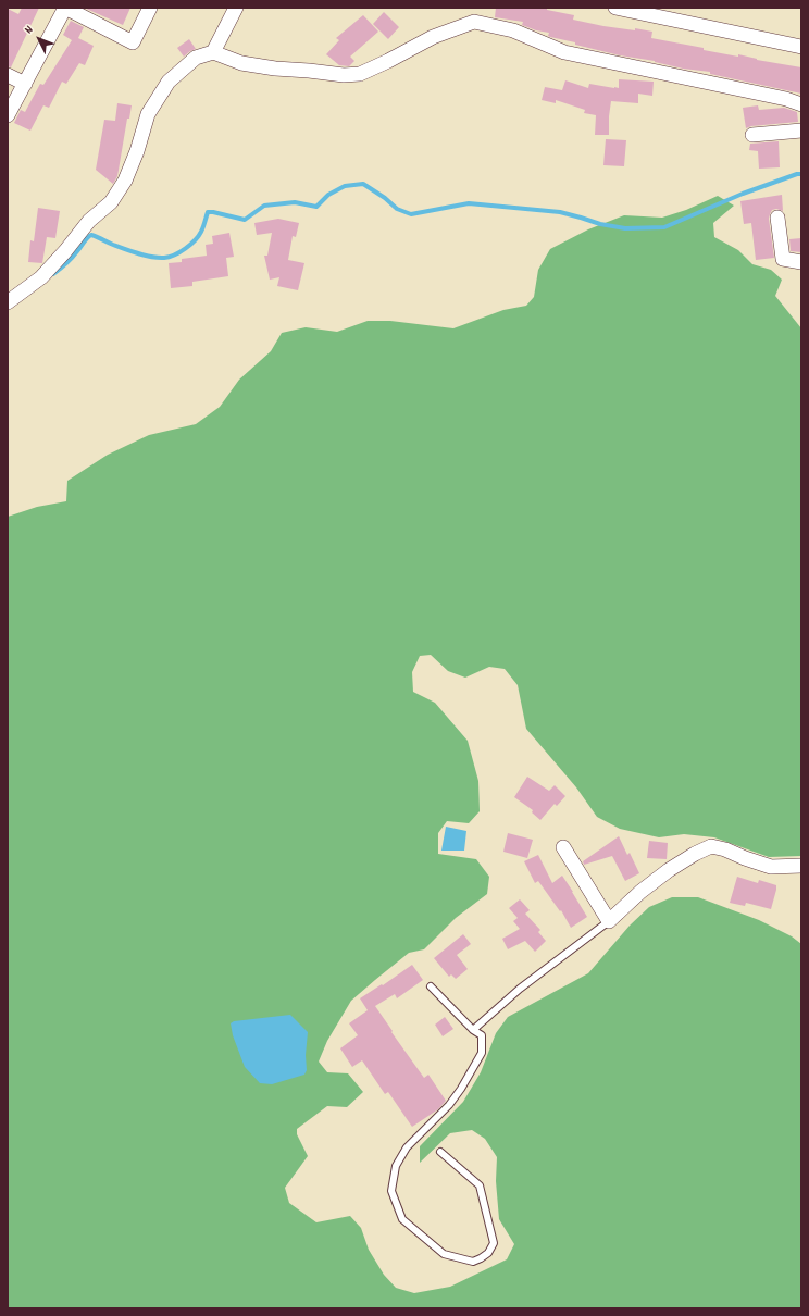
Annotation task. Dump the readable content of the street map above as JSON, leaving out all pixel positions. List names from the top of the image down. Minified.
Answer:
{"north":"top left"}
